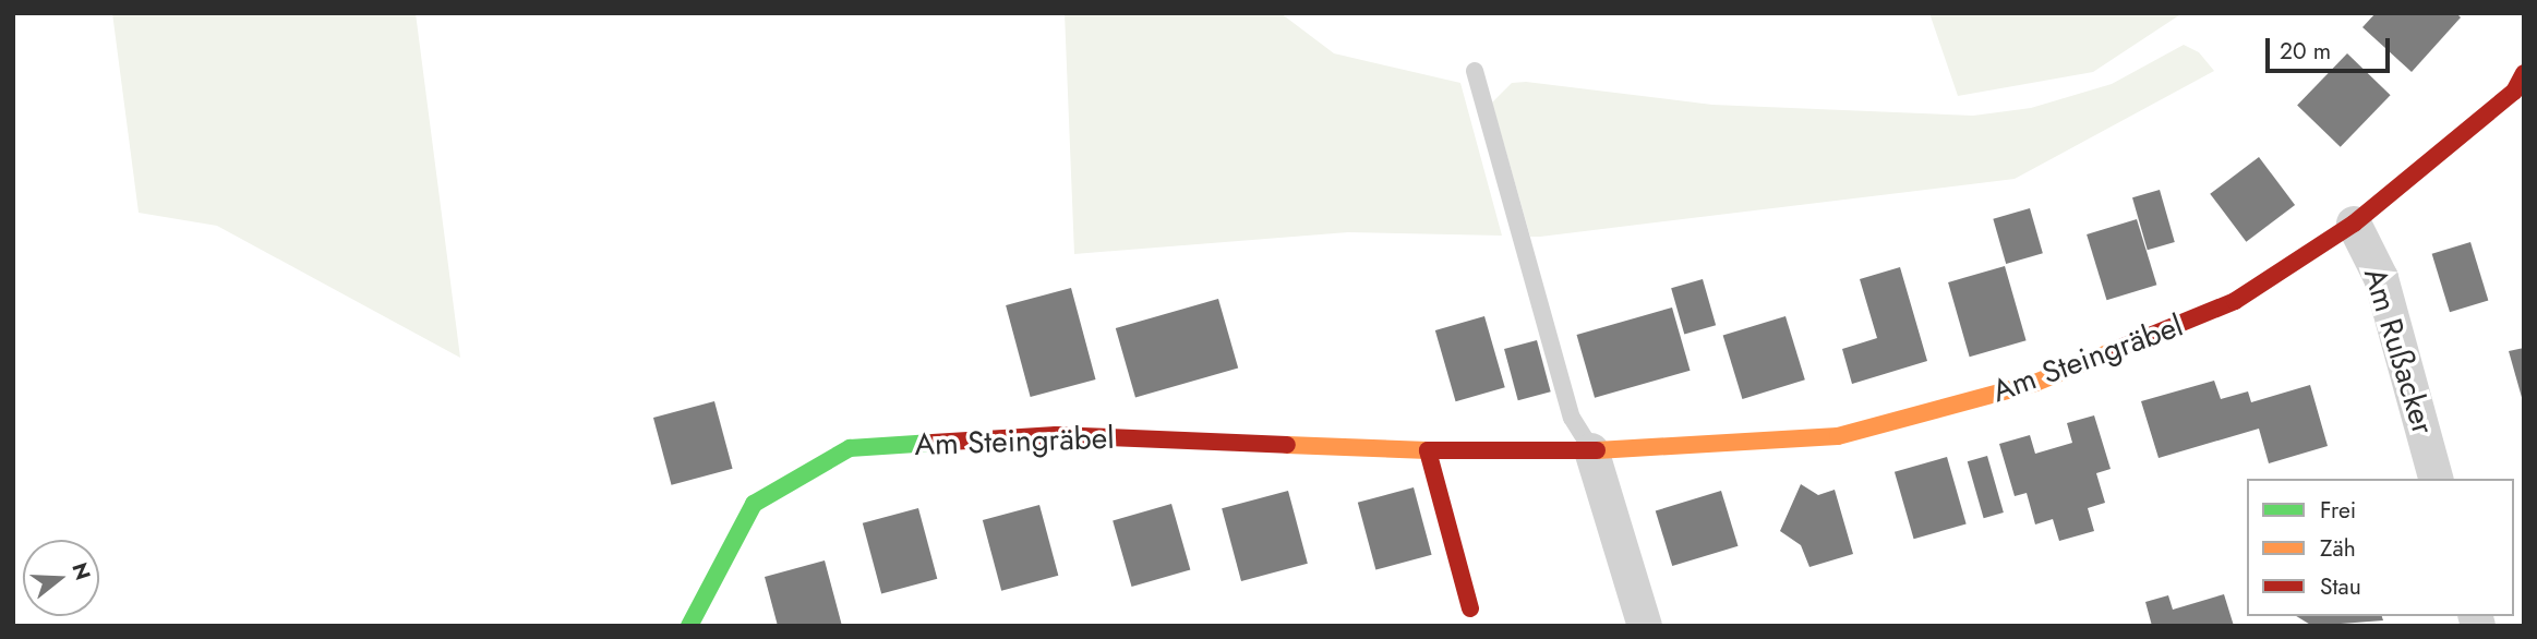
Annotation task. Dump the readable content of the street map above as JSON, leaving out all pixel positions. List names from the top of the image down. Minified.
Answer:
{"streets":{"street":["Am Rußacker","Am Steingräbel"]},"crossings":[["Am Rußacker","Am Steingräbel"]],"legend":["Frei","Zäh","Stau"],"scale_bar":"20 m","north":"right"}
